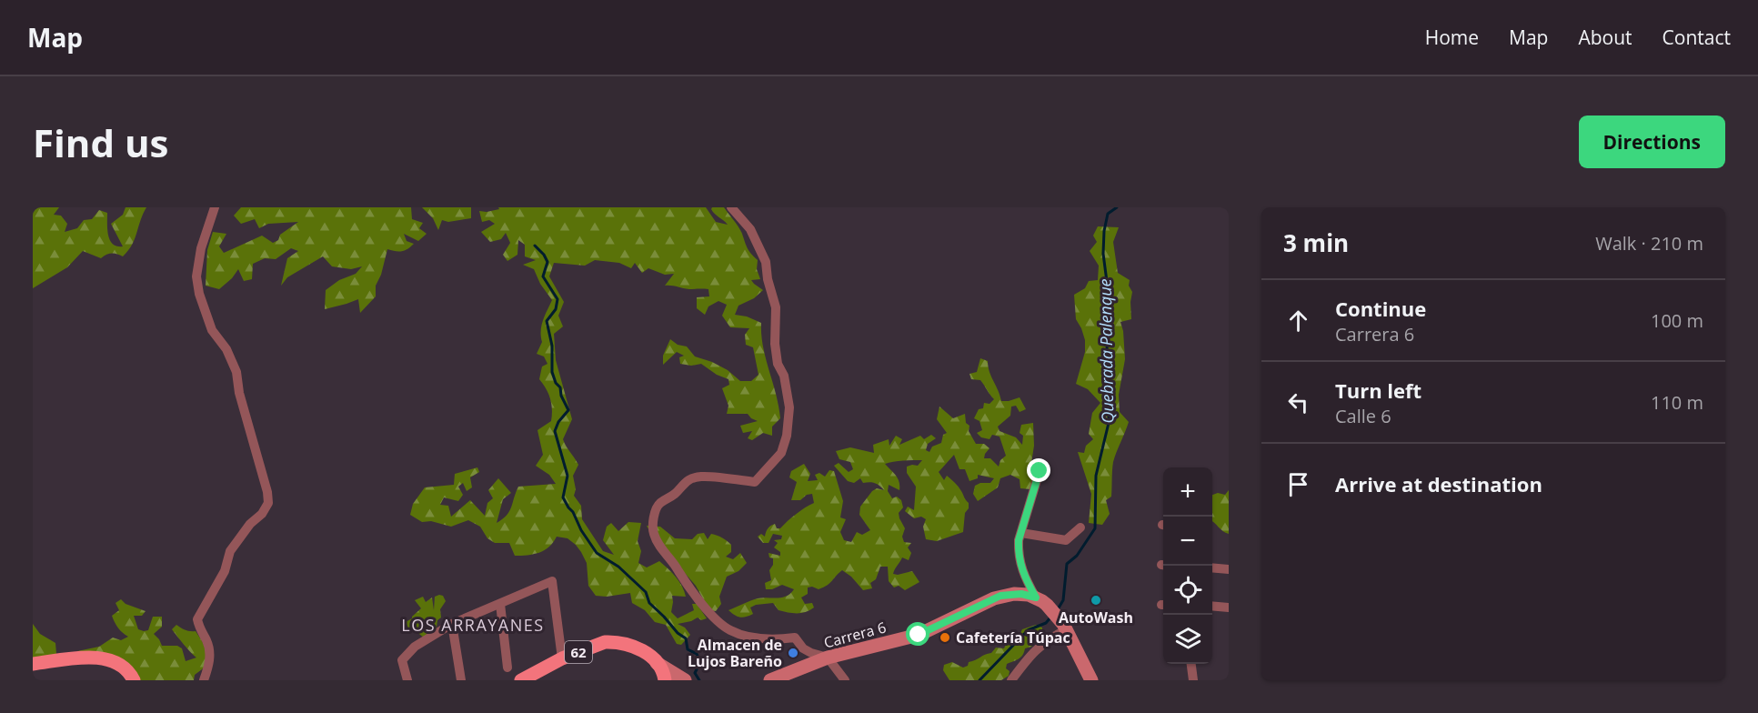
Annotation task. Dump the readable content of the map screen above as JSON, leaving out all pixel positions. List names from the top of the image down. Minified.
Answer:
{"streets":{"main road":["Carrera 6","62"]},"districts":["LOS ARRAYANES"],"water":["Quebrada Palenque"],"places":["AutoWash","Cafetería Túpac","Almacen de Lujos Bareño"],"page":{"header":"Map","nav":["Home","Map","About","Contact"],"buttons":"Directions","title":"Find us","heading":["3 min","Walk · 210 m"],"list":[["Continue","Carrera 6","100 m"],["Turn left","Calle 6","110 m"],"Arrive at destination"],"map_buttons":["+","−"]}}
